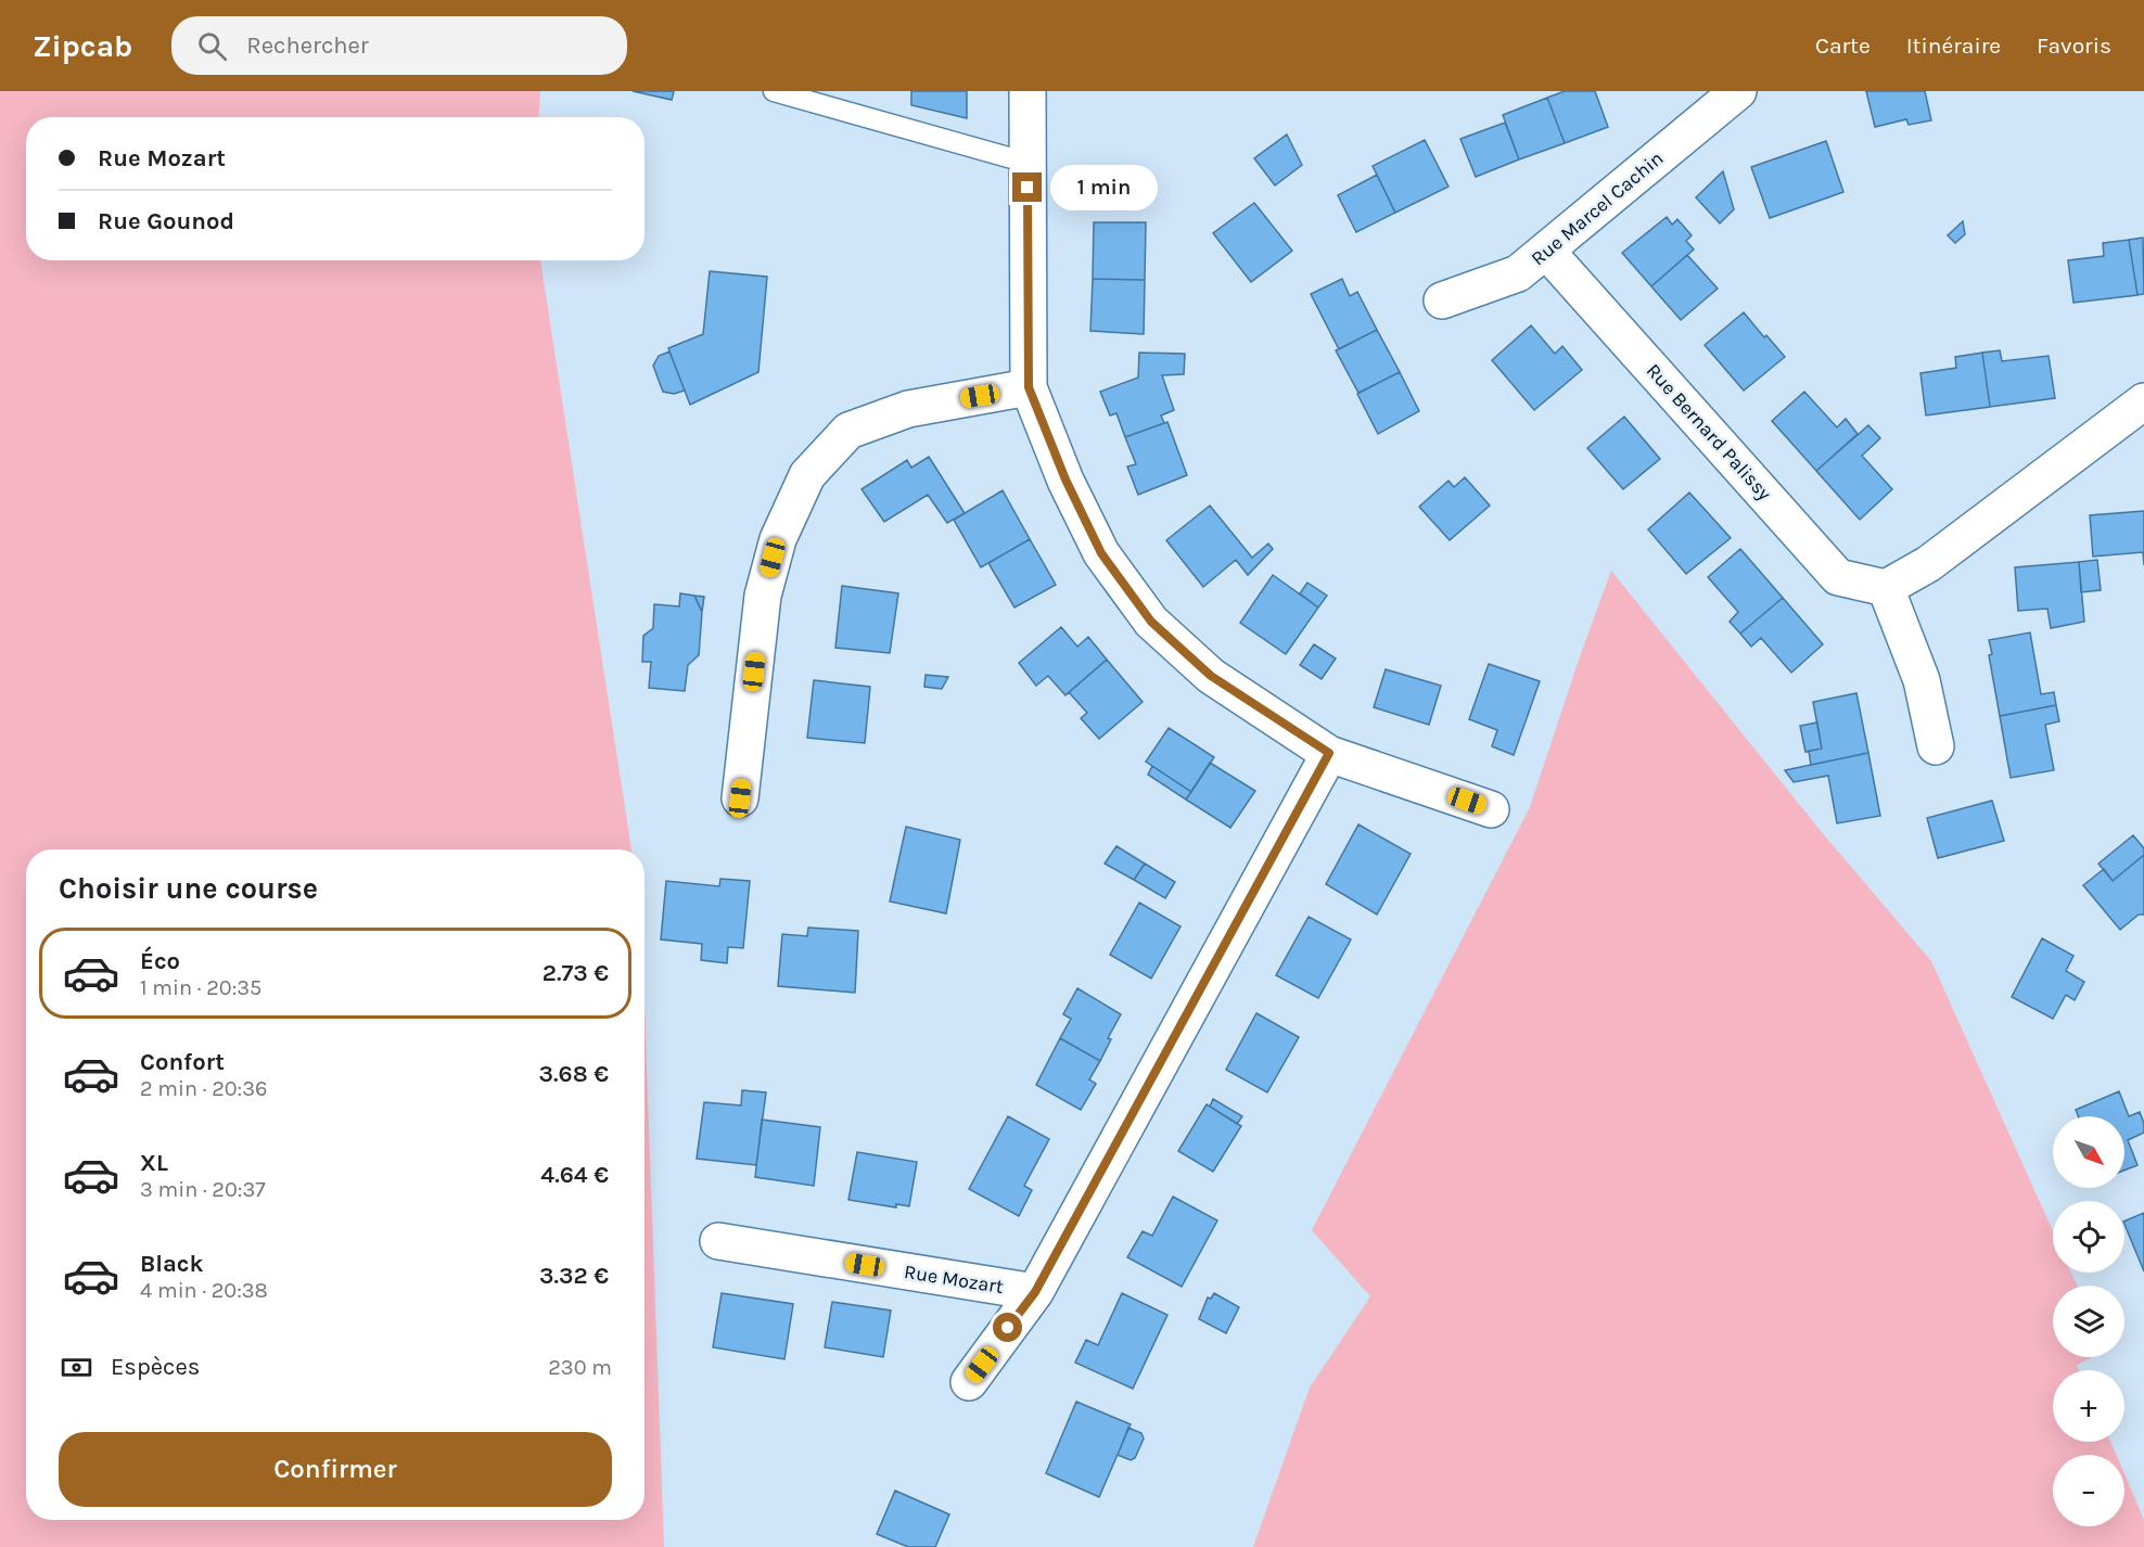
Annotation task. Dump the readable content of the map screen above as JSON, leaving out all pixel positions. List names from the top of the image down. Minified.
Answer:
{"streets":{"street":["Rue Marcel Cachin","Rue Bernard Palissy","Rue Mozart"]},"crossings":[["Rue Marcel Cachin","Rue Bernard Palissy"]],"north":"bottom right","page":{"header":"Zipcab","search":"Rechercher","nav":["Carte","Itinéraire","Favoris"],"banner":["Rue Mozart","Rue Gounod"],"bubble":"1 min","heading":"Choisir une course","list":[{"name":"Éco","note":"1 min · 20:35","value":"2.73 €"},{"name":"Confort","note":"2 min · 20:36","value":"3.68 €"},{"name":"XL","note":"3 min · 20:37","value":"4.64 €"},{"name":"Black","note":"4 min · 20:38","value":"3.32 €"}],"map_buttons":["+","−"],"pay":["Espèces","230 m"],"buttons":"Confirmer"}}
